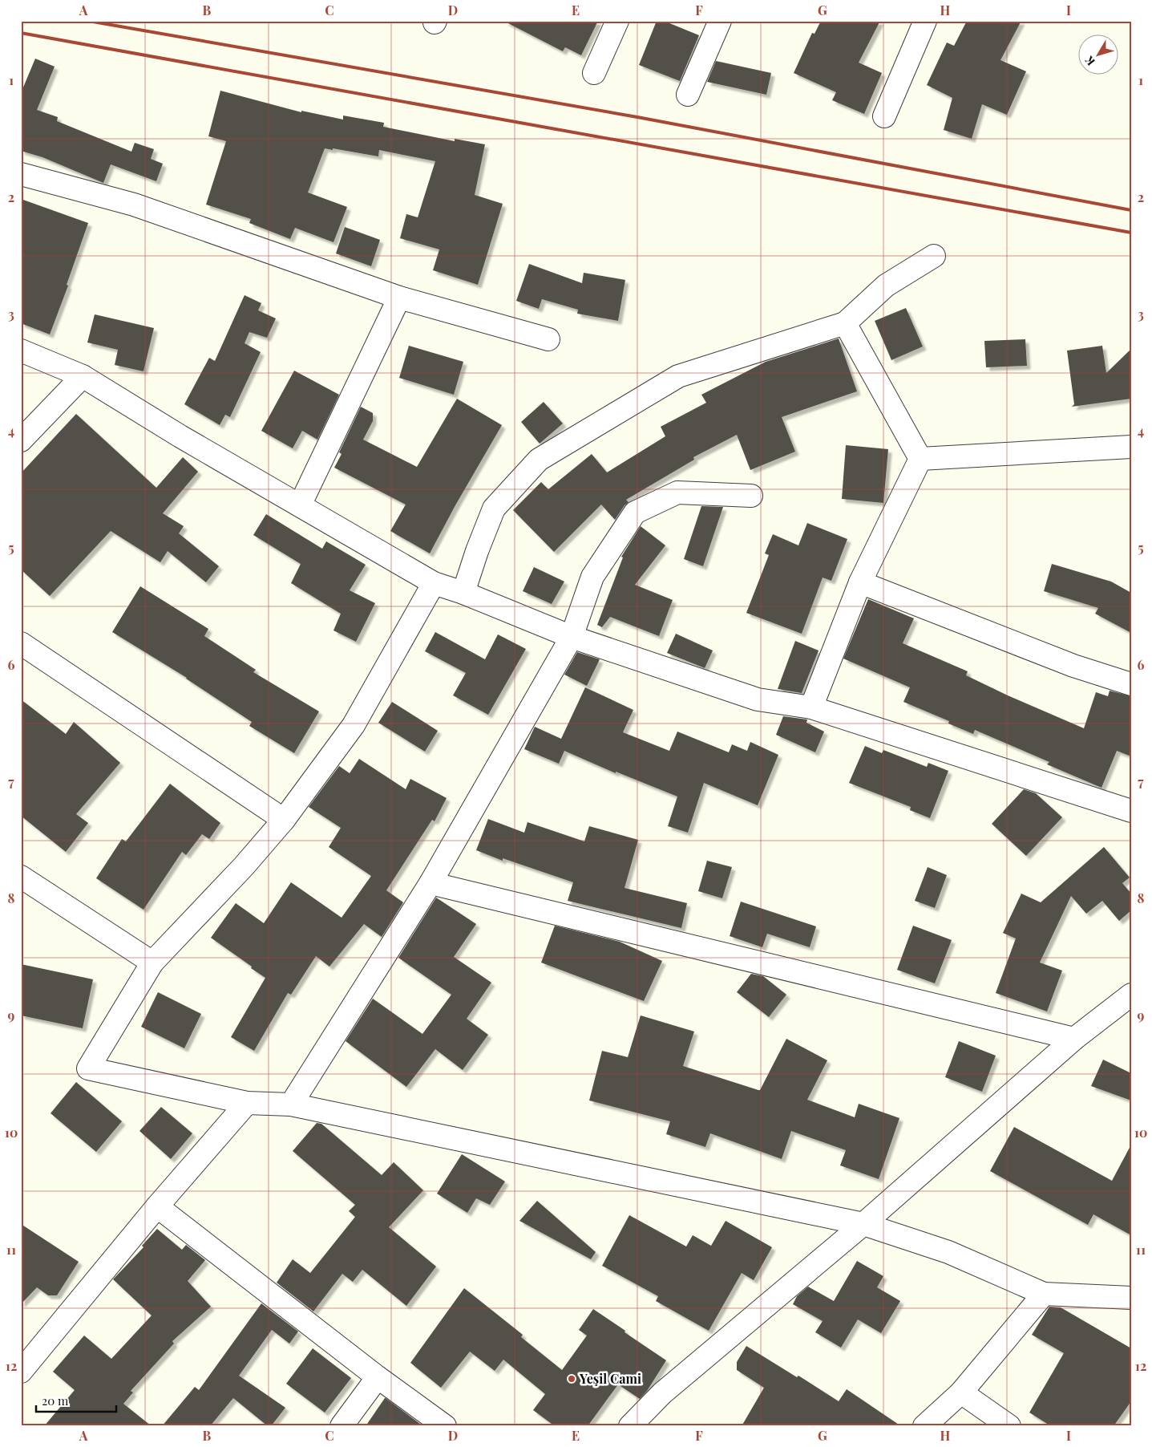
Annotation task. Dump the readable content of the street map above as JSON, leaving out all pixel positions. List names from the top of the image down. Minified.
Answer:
{"places":["Yeşil Cami"],"scale_bar":"20 m","north":"bottom left","grid":{"columns":["A","B","C","D","E","F","G","H","I"],"rows":["1","2","3","4","5","6","7","8","9","10","11","12"]}}
